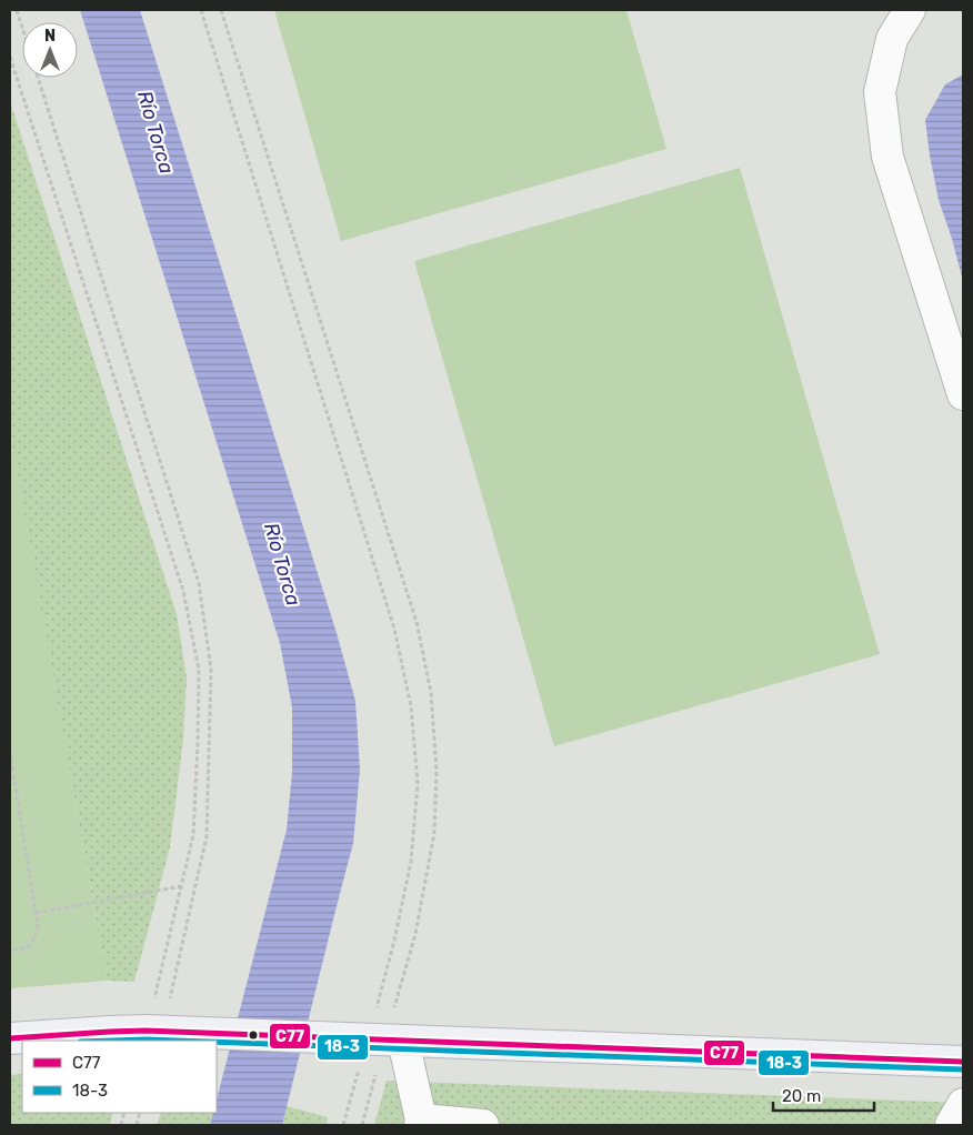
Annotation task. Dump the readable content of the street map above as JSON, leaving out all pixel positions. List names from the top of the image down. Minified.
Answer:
{"water":["Río Torca"],"lines":["transit line C77","transit line 18-3"],"legend":["C77","18-3"],"scale_bar":"20 m","north":"top"}
